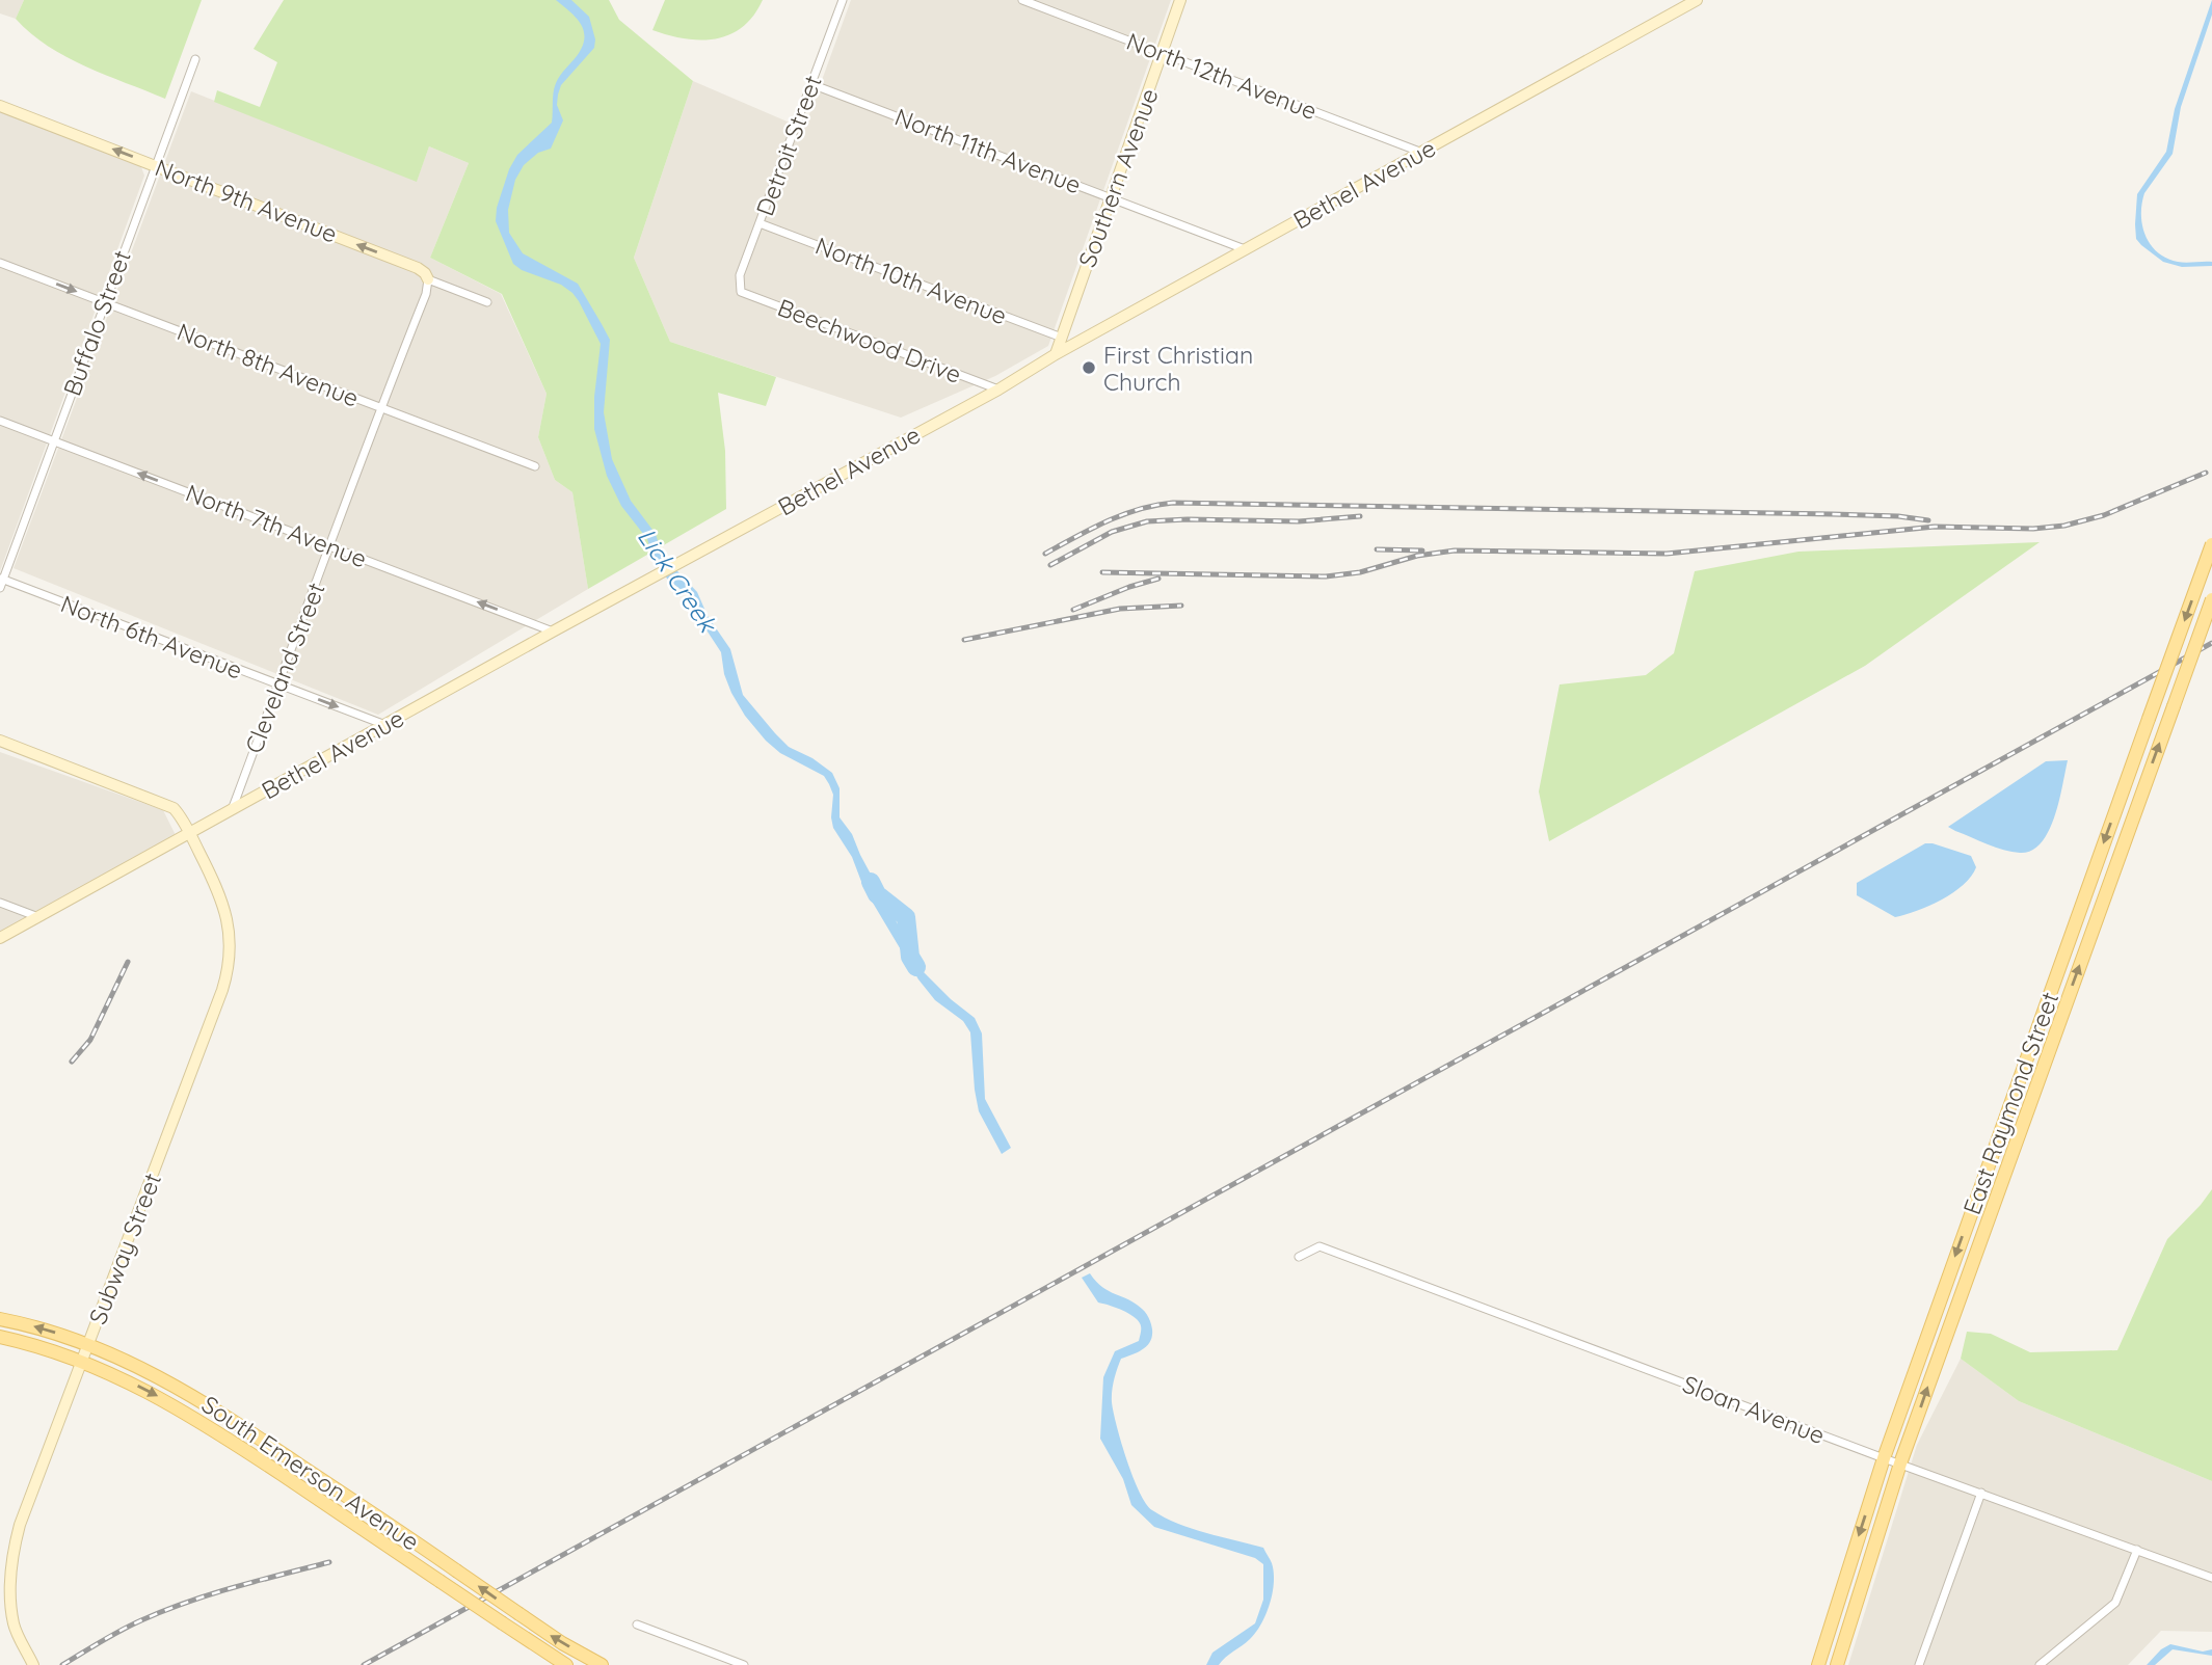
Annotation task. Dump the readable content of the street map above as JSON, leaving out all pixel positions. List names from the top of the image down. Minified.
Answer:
{"streets":{"main road":["East Raymond Street","South Emerson Avenue"],"street":["North 12th Avenue","Detroit Street","North 11th Avenue","Southern Avenue","Bethel Avenue","North 9th Avenue","North 10th Avenue","Buffalo Street","Beechwood Drive","North 8th Avenue","North 7th Avenue","North 6th Avenue","Cleveland Street","Subway Street","Sloan Avenue"]},"crossings":[["North 12th Avenue","Southern Avenue"],["North 12th Avenue","Bethel Avenue"],["Detroit Street","North 11th Avenue"],["Detroit Street","North 10th Avenue"],["Detroit Street","Beechwood Drive"],["North 11th Avenue","Southern Avenue"],["North 11th Avenue","Bethel Avenue"],["Southern Avenue","Bethel Avenue"],["Southern Avenue","North 10th Avenue"],["Bethel Avenue","Beechwood Drive"],["Bethel Avenue","North 7th Avenue"],["Bethel Avenue","North 6th Avenue"],["Bethel Avenue","Cleveland Street"],["Bethel Avenue","Subway Street"],["North 9th Avenue","Buffalo Street"],["North 9th Avenue","Cleveland Street"],["Buffalo Street","North 8th Avenue"],["Buffalo Street","North 7th Avenue"],["Buffalo Street","North 6th Avenue"],["North 8th Avenue","Cleveland Street"],["North 7th Avenue","Cleveland Street"],["North 6th Avenue","Cleveland Street"],["East Raymond Street","Sloan Avenue"],["Subway Street","South Emerson Avenue"]],"one_way":["North 9th Avenue","North 7th Avenue"],"water":["Lick Creek"],"places":["First Christian Church"]}
